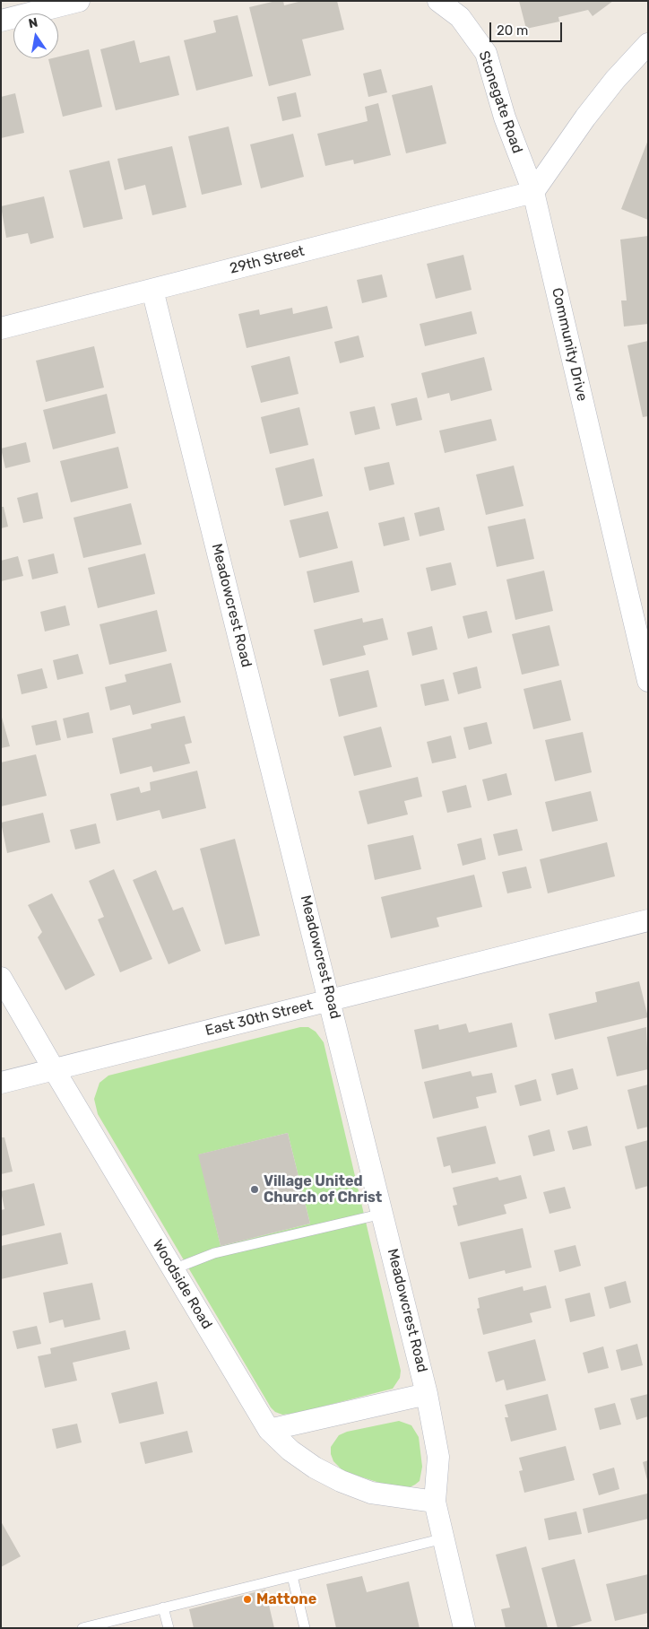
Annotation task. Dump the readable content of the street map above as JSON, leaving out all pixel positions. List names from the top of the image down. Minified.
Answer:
{"streets":{"street":["Stonegate Road","29th Street","Community Drive","Meadowcrest Road","East 30th Street","Woodside Road"]},"crossings":[["Stonegate Road","29th Street"],["Stonegate Road","Community Drive"],["29th Street","Community Drive"],["29th Street","Meadowcrest Road"],["Meadowcrest Road","East 30th Street"],["Meadowcrest Road","Woodside Road"],["East 30th Street","Woodside Road"]],"places":["Village United Church of Christ","Mattone"],"scale_bar":"20 m","north":"top"}
